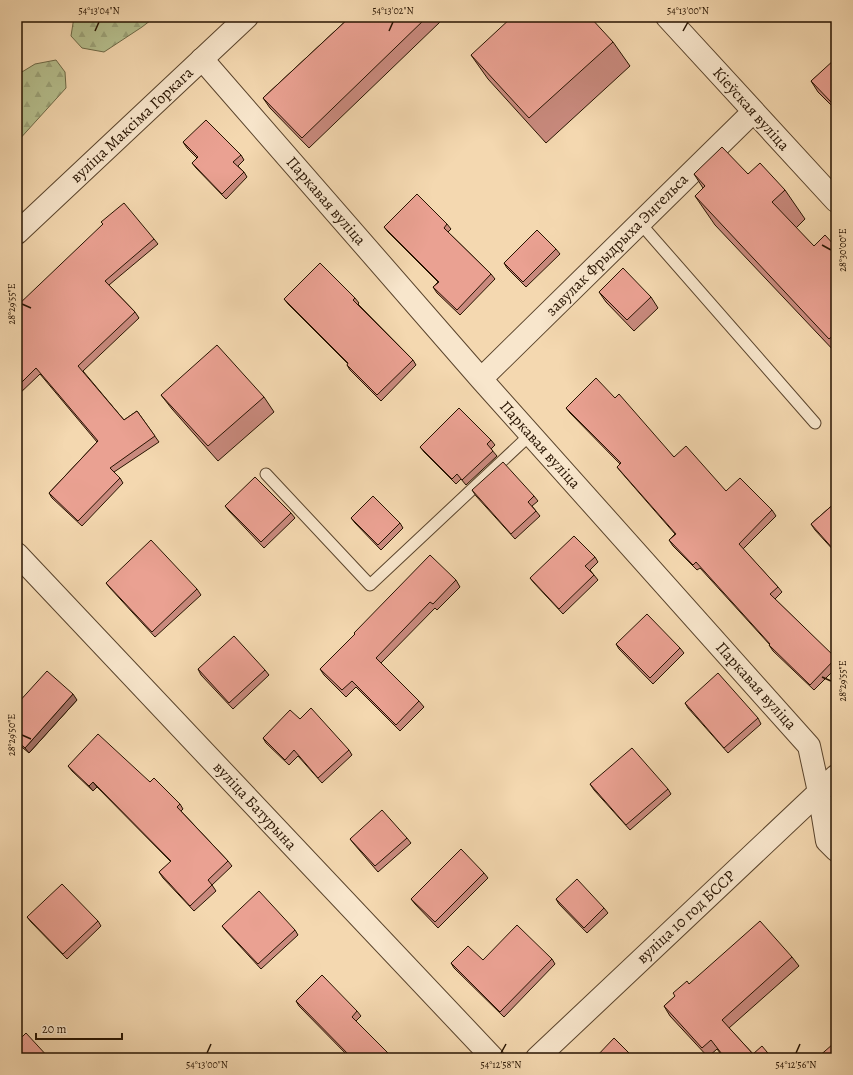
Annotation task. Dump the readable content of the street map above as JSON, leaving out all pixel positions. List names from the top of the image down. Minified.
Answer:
{"streets":{"street":["Кіеўская вуліца","вуліца Максіма Горкага","Паркавая вуліца","завулак Фрыдрыха Энгельса","вуліца Батурына","вуліца 10 год БССР"]},"crossings":[["Кіеўская вуліца","завулак Фрыдрыха Энгельса"],["вуліца Максіма Горкага","Паркавая вуліца"],["Паркавая вуліца","завулак Фрыдрыха Энгельса"],["Паркавая вуліца","вуліца 10 год БССР"]],"scale_bar":"20 m","coordinates":["54°13'04\"N","54°13'02\"N","54°13'00\"N","28°30'00\"E","28°29'55\"E","28°29'50\"E","54°12'58\"N","54°12'56\"N"]}
